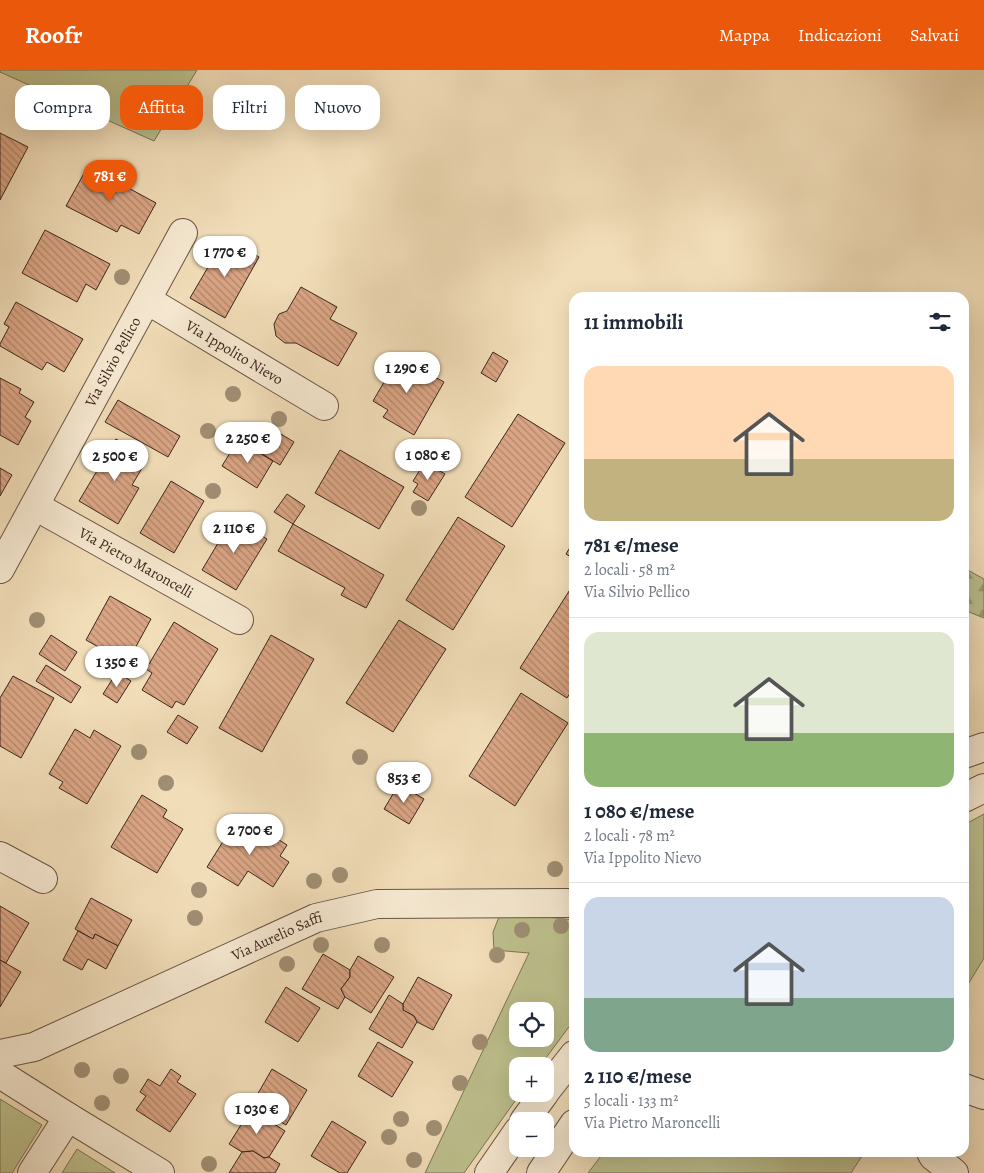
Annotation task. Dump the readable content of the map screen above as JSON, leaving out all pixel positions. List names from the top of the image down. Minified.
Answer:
{"streets":{"street":["Via Ippolito Nievo","Via Silvio Pellico","Via Pietro Maroncelli","Via Aurelio Saffi"]},"crossings":[["Via Ippolito Nievo","Via Silvio Pellico"],["Via Silvio Pellico","Via Pietro Maroncelli"]],"page":{"header":"Roofr","nav":["Mappa","Indicazioni","Salvati"],"chip":["Compra","Affitta","Filtri","Nuovo"],"price":["781 €","1 770 €","1 290 €","2 250 €","1 080 €","2 500 €","2 110 €","1 350 €","853 €","2 700 €","1 030 €"],"heading":"11 immobili","list":[{"name":"781 €/mese","note":"2 locali · 58 m² · Via Silvio Pellico"},{"name":"1 080 €/mese","note":"2 locali · 78 m² · Via Ippolito Nievo"},{"name":"2 110 €/mese","note":"5 locali · 133 m² · Via Pietro Maroncelli"}],"map_buttons":["+","−"]}}
